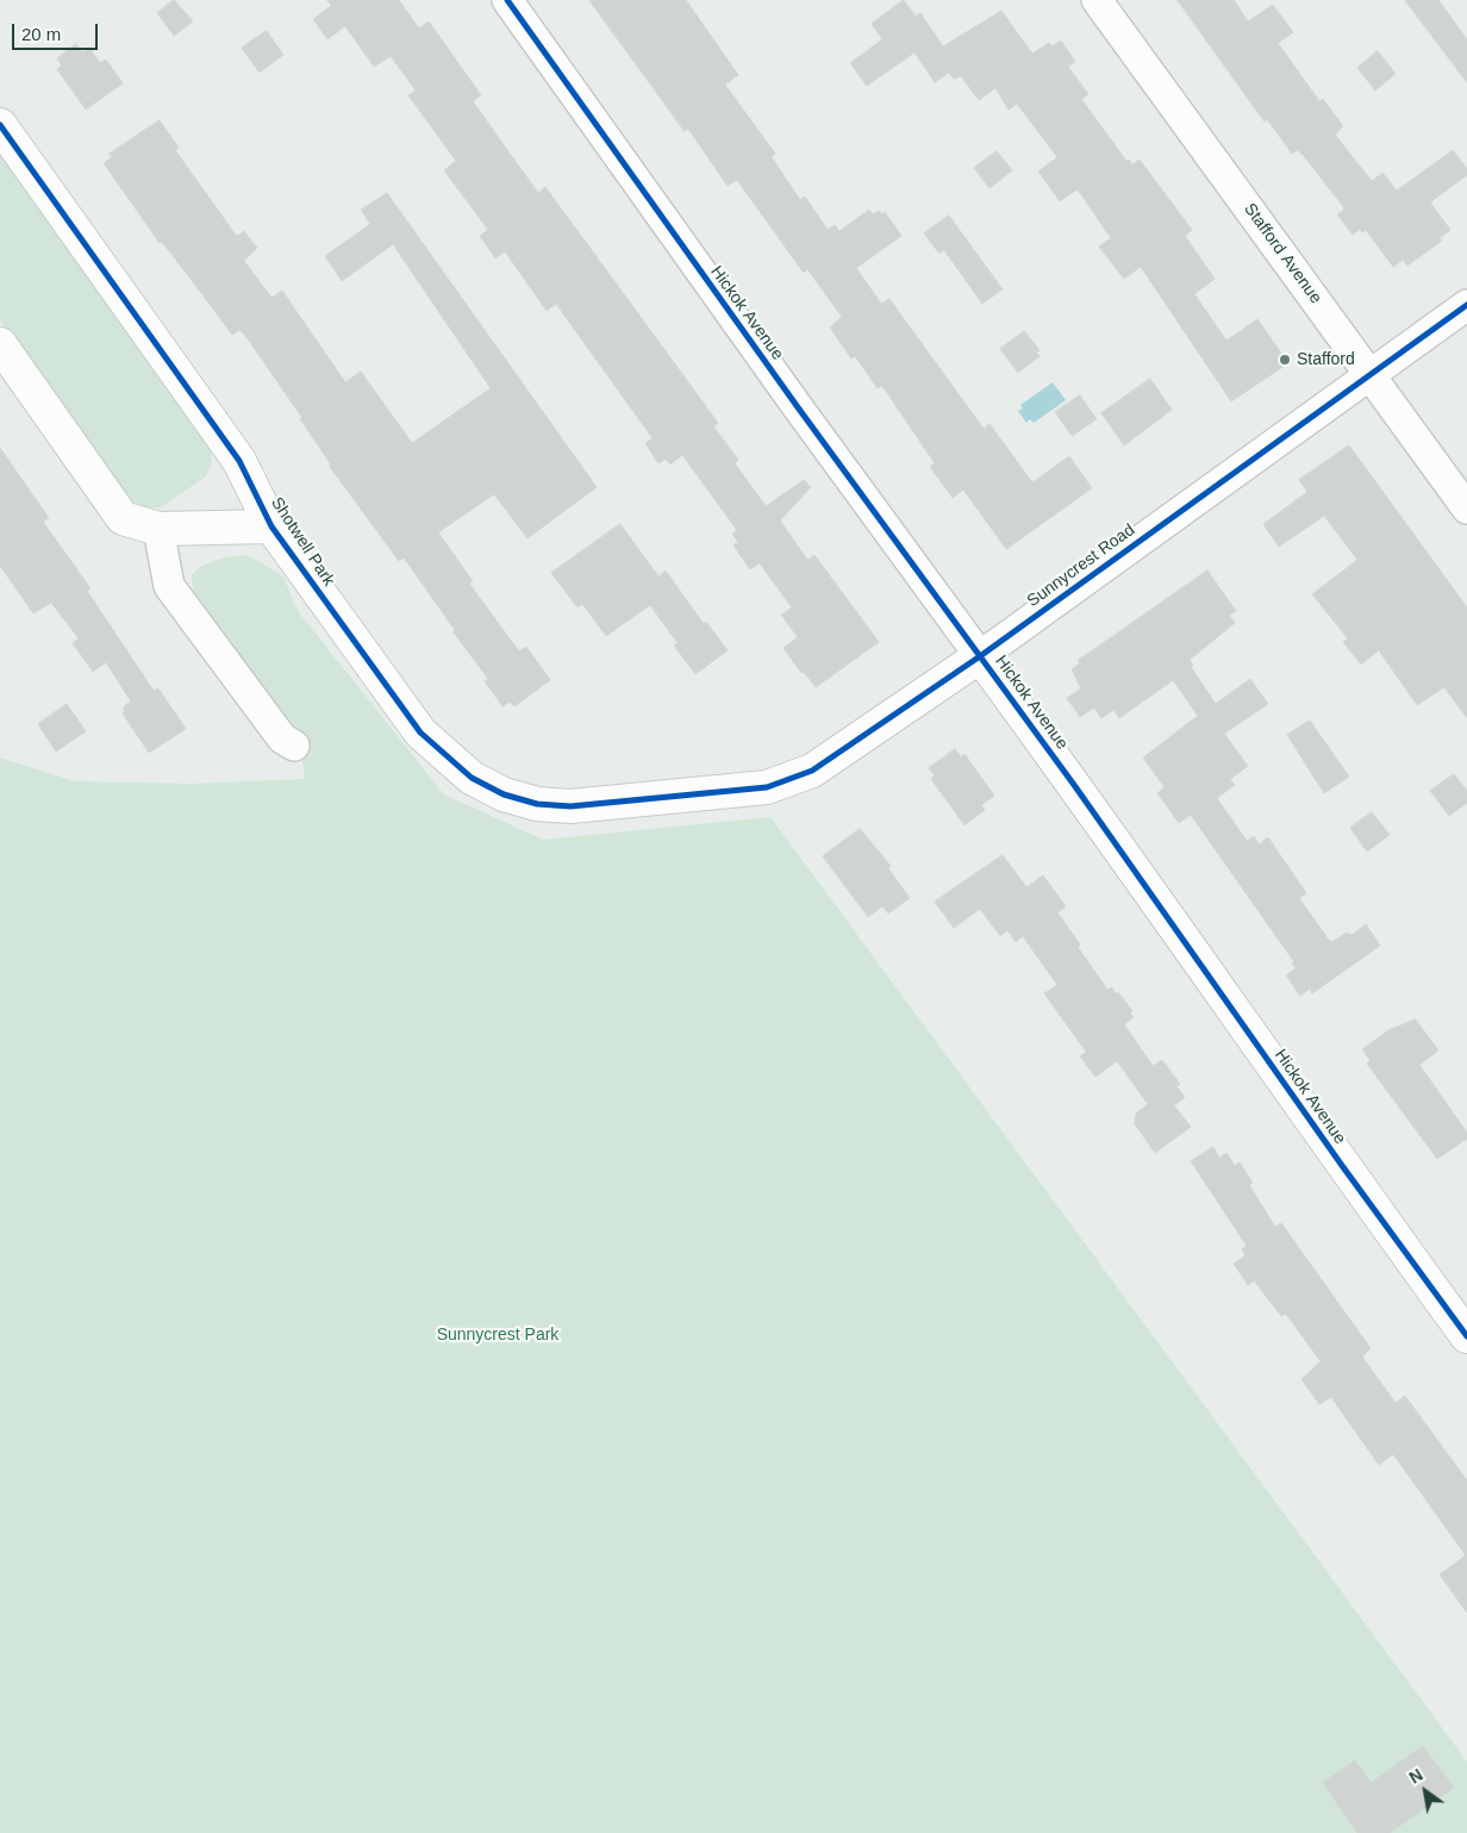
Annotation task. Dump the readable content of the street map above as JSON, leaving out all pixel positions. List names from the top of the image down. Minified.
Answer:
{"streets":{"street":["Stafford Avenue","Hickok Avenue","Shotwell Park","Sunnycrest Road"]},"crossings":[["Stafford Avenue","Sunnycrest Road"],["Hickok Avenue","Sunnycrest Road"],["Shotwell Park","Sunnycrest Road"]],"parks":["Sunnycrest Park"],"places":["Stafford"],"scale_bar":"20 m","north":"top left"}
